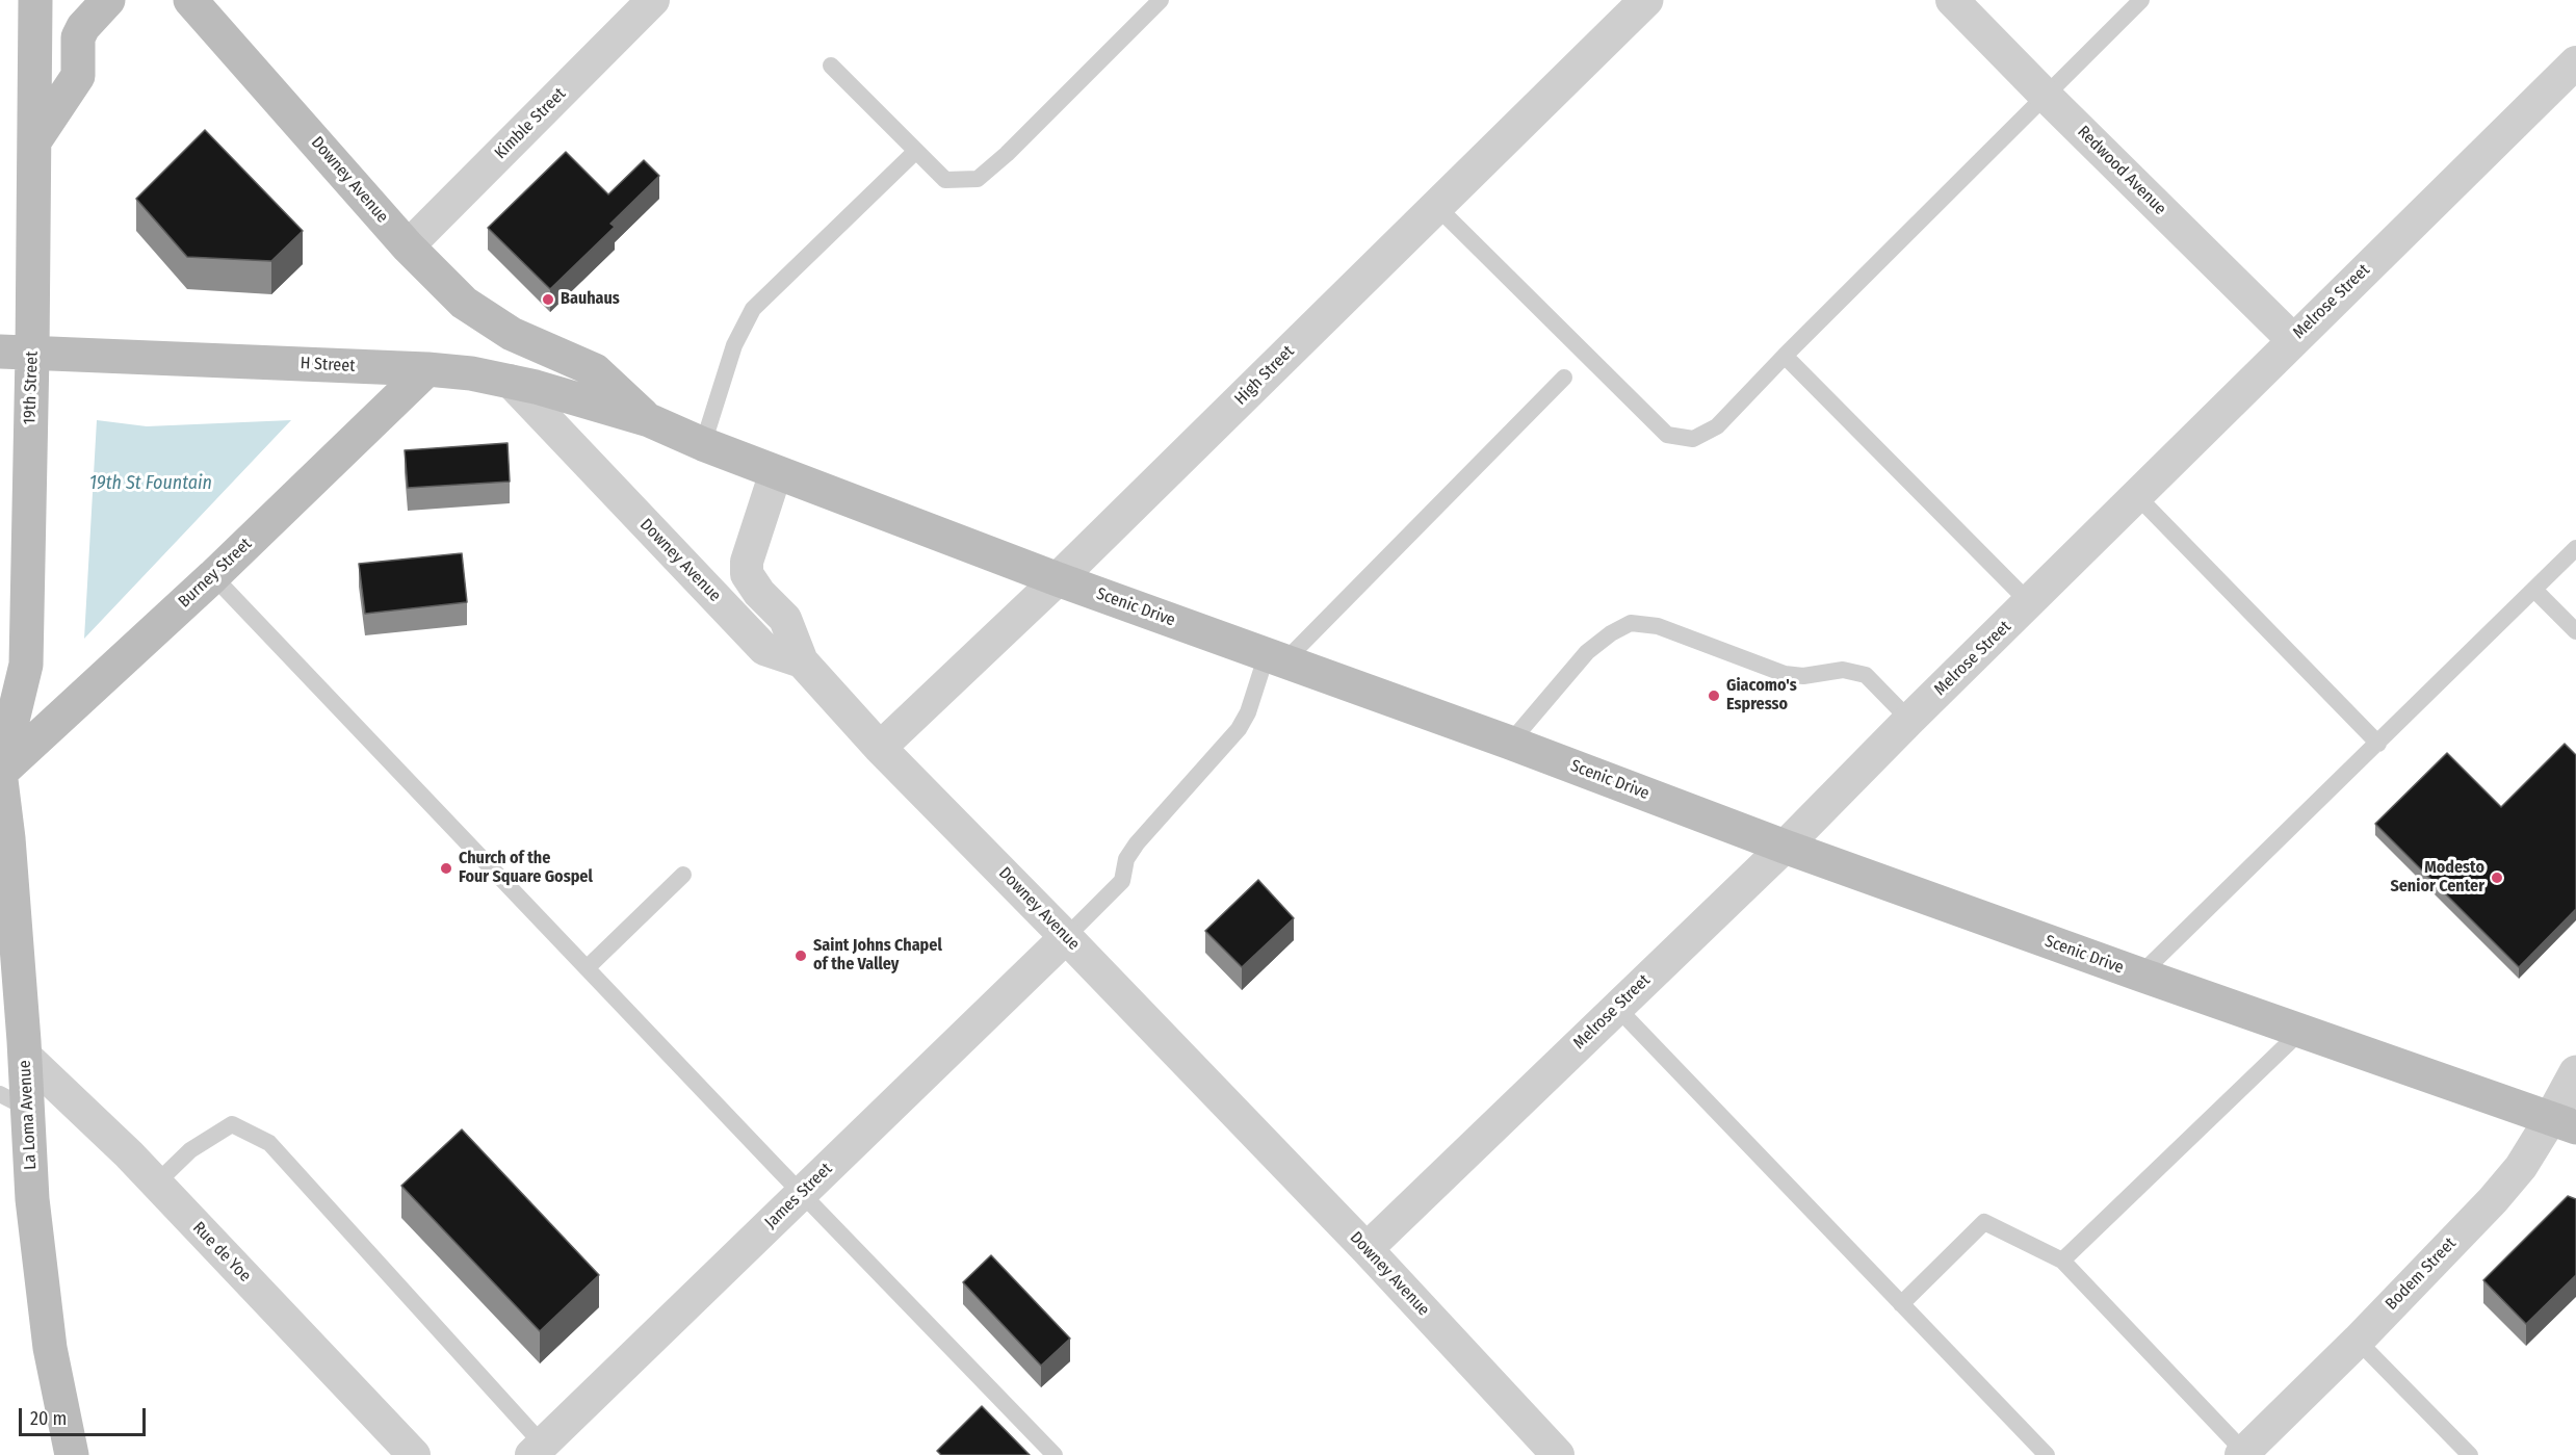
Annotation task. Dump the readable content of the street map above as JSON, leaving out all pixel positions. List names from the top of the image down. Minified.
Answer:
{"streets":{"main road":["Downey Avenue","H Street","19th Street","Burney Street","Scenic Drive","La Loma Avenue"],"street":["Kimble Street","Redwood Avenue","Melrose Street","High Street","James Street","Rue de Yoe","Bodem Street"]},"crossings":[["Kimble Street","Downey Avenue"],["Redwood Avenue","Melrose Street"],["Downey Avenue","Melrose Street"],["Downey Avenue","H Street"],["Downey Avenue","High Street"],["Downey Avenue","Scenic Drive"],["Downey Avenue","James Street"],["Melrose Street","Scenic Drive"],["H Street","19th Street"],["H Street","Burney Street"],["H Street","Scenic Drive"],["High Street","Scenic Drive"],["19th Street","Burney Street"],["19th Street","La Loma Avenue"],["Burney Street","La Loma Avenue"],["Scenic Drive","Bodem Street"],["La Loma Avenue","Rue de Yoe"]],"water":["19th St Fountain"],"places":["Bauhaus","Giacomo's Espresso","Church of the Four Square Gospel","Modesto Senior Center","Saint Johns Chapel of the Valley"],"scale_bar":"20 m"}
